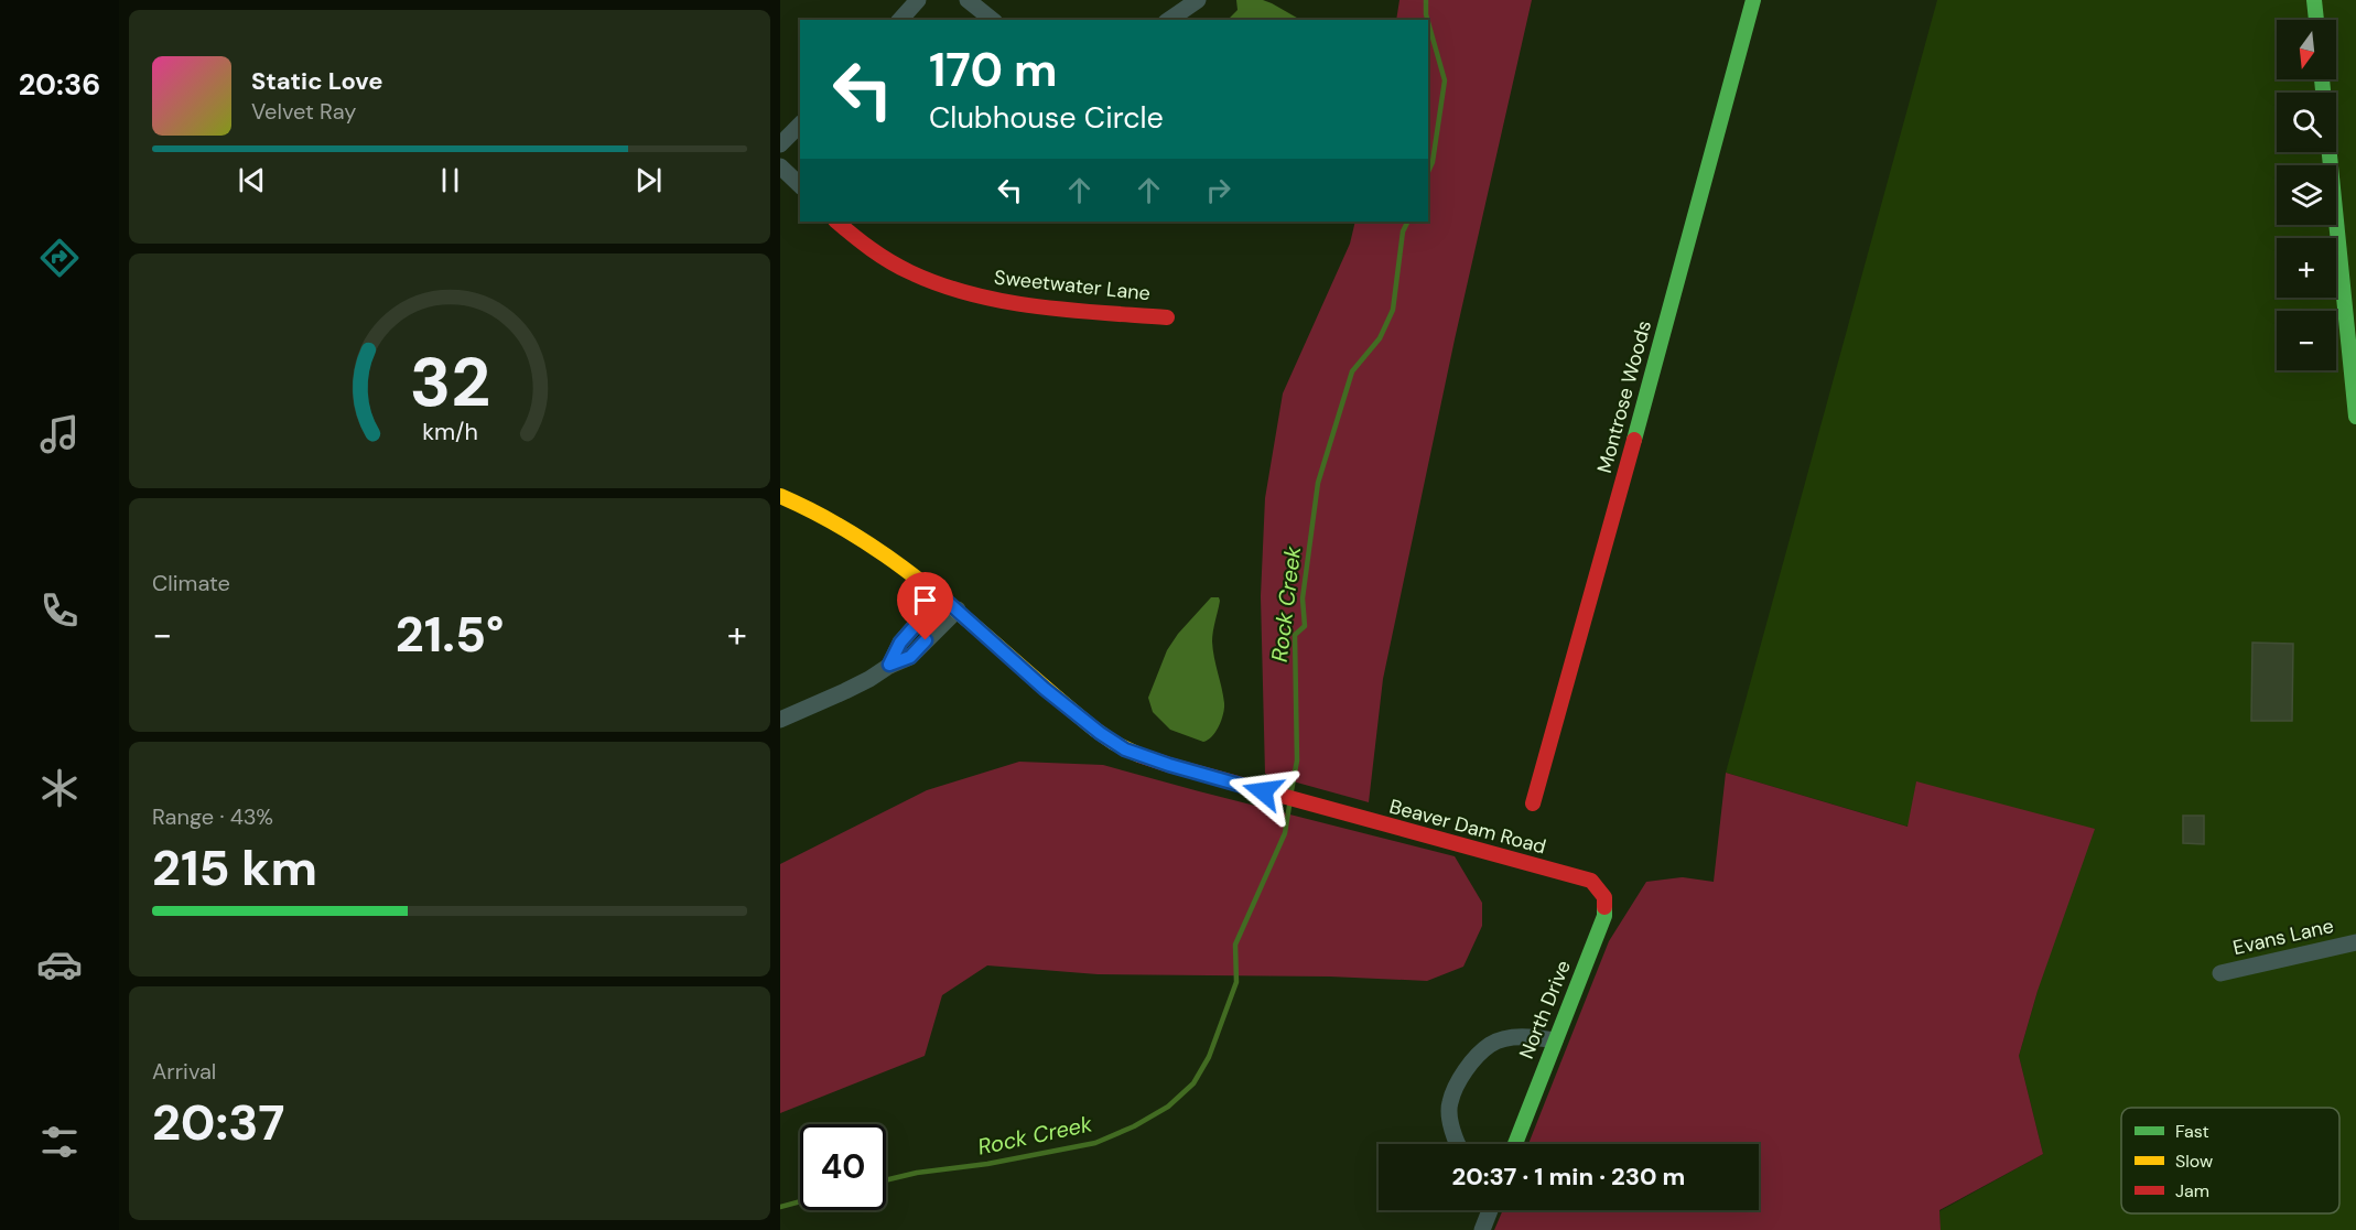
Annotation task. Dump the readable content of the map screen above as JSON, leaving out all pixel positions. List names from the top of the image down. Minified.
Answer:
{"streets":{"street":["Sweetwater Lane","Montrose Woods","Beaver Dam Road","Evans Lane","North Drive"]},"crossings":[["Beaver Dam Road","North Drive"]],"water":["Rock Creek"],"legend":["Fast","Slow","Jam"],"north":"bottom","page":{"tabs":"20:36","map_buttons":["+","−"],"turn":["170 m","Clubhouse Circle"],"song":["Static Love","Velvet Ray"],"tile":["Climate",["Range · 43%","215 km"],["Arrival","20:37"]],"heat":["−","21.5°","+"],"limit":"40","trip":"20:37 · 1 min · 230 m","gauge":["32","km/h"]}}
